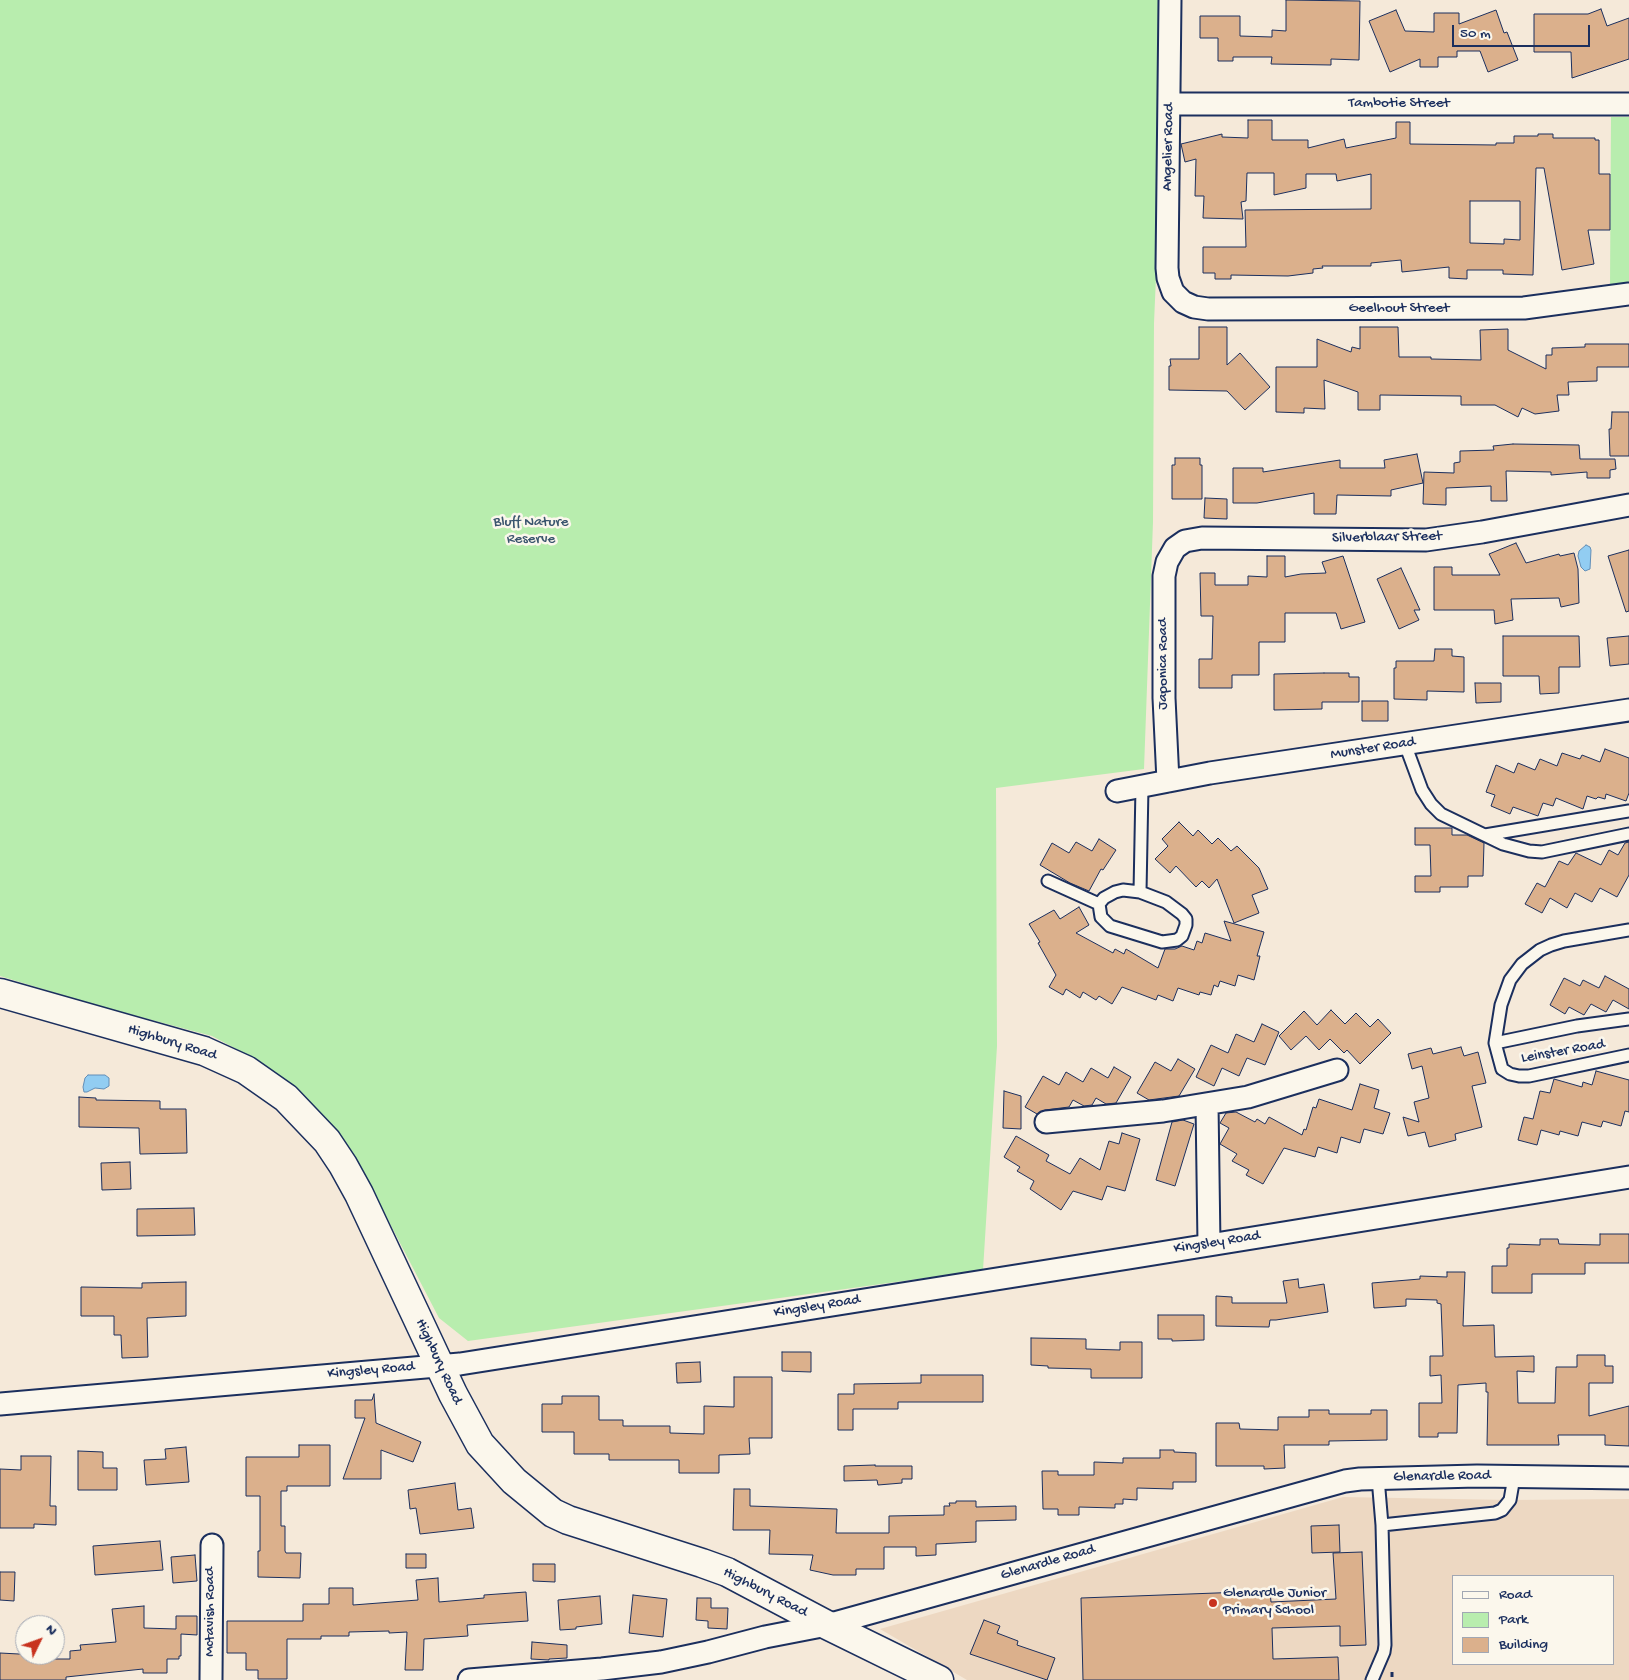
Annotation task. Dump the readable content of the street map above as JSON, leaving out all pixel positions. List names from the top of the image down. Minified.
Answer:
{"streets":{"street":["Tambotie Street","Angelier Road","Geelhout Street","Silverblaar Street","Japonica Road","Munster Road","Highbury Road","Kingsley Road","Glenardle Road","Mctavish Road"],"lane":["Leinster Road"]},"crossings":[["Tambotie Street","Angelier Road"],["Angelier Road","Geelhout Street"],["Silverblaar Street","Japonica Road"],["Japonica Road","Munster Road"],["Highbury Road","Kingsley Road"],["Highbury Road","Glenardle Road"]],"parks":["Bluff Nature Reserve"],"places":["Glenardle Junior Primary School"],"legend":["Road","Park","Building"],"scale_bar":"50 m","north":"top right"}
